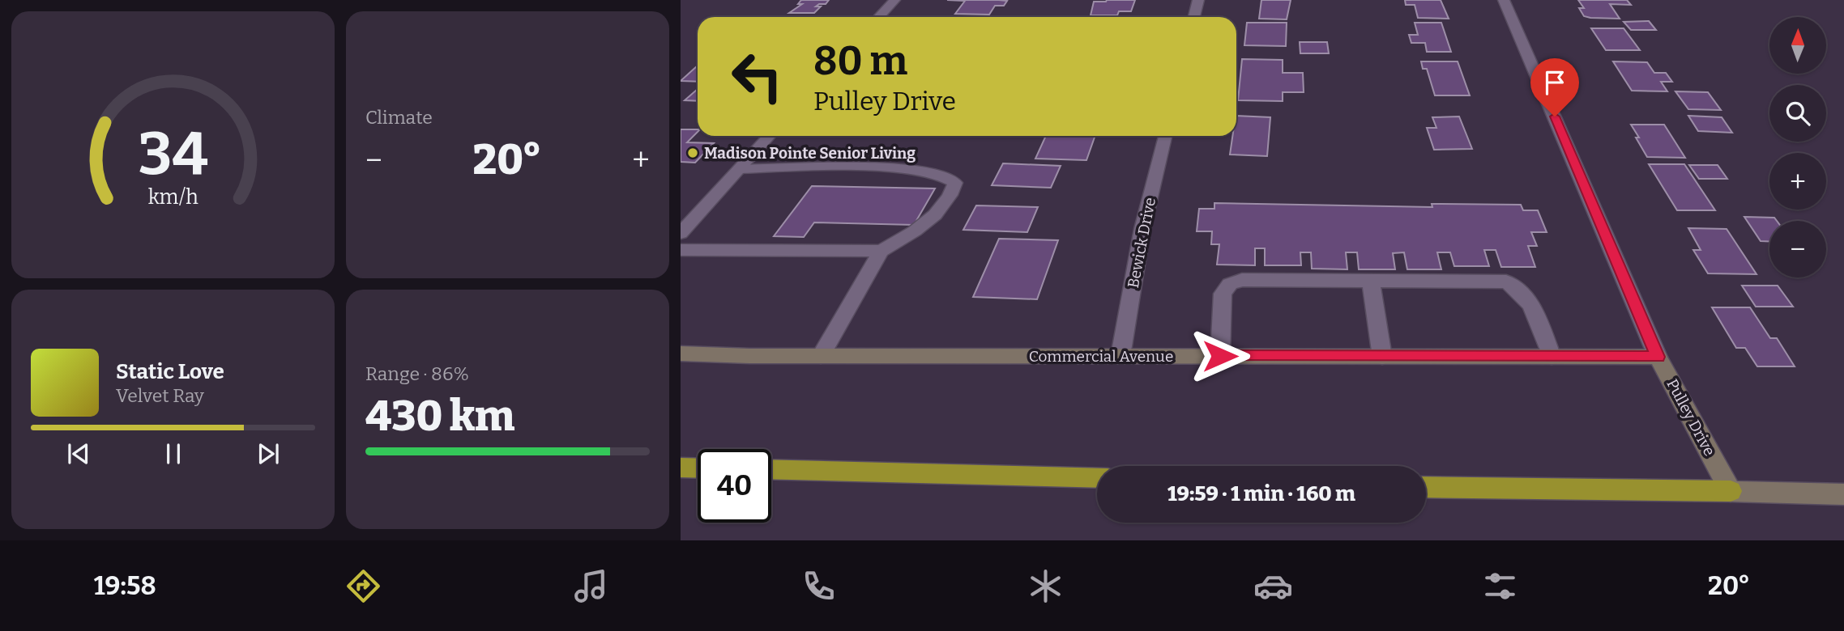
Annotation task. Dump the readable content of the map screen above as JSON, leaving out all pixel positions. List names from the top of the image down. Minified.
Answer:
{"streets":{"street":["Bewick Drive","Commercial Avenue","Pulley Drive"]},"crossings":[["Bewick Drive","Commercial Avenue"],["Commercial Avenue","Pulley Drive"]],"places":["Madison Pointe Senior Living"],"north":"top","page":{"tile":["Climate",["Range · 86%","430 km"]],"map_buttons":["+","−"],"turn":["80 m","Pulley Drive"],"heat":["−","20°","+"],"song":["Static Love","Velvet Ray"],"limit":"40","trip":"19:59 · 1 min · 160 m","tabs":["19:58","20°"],"gauge":["34","km/h"]}}
